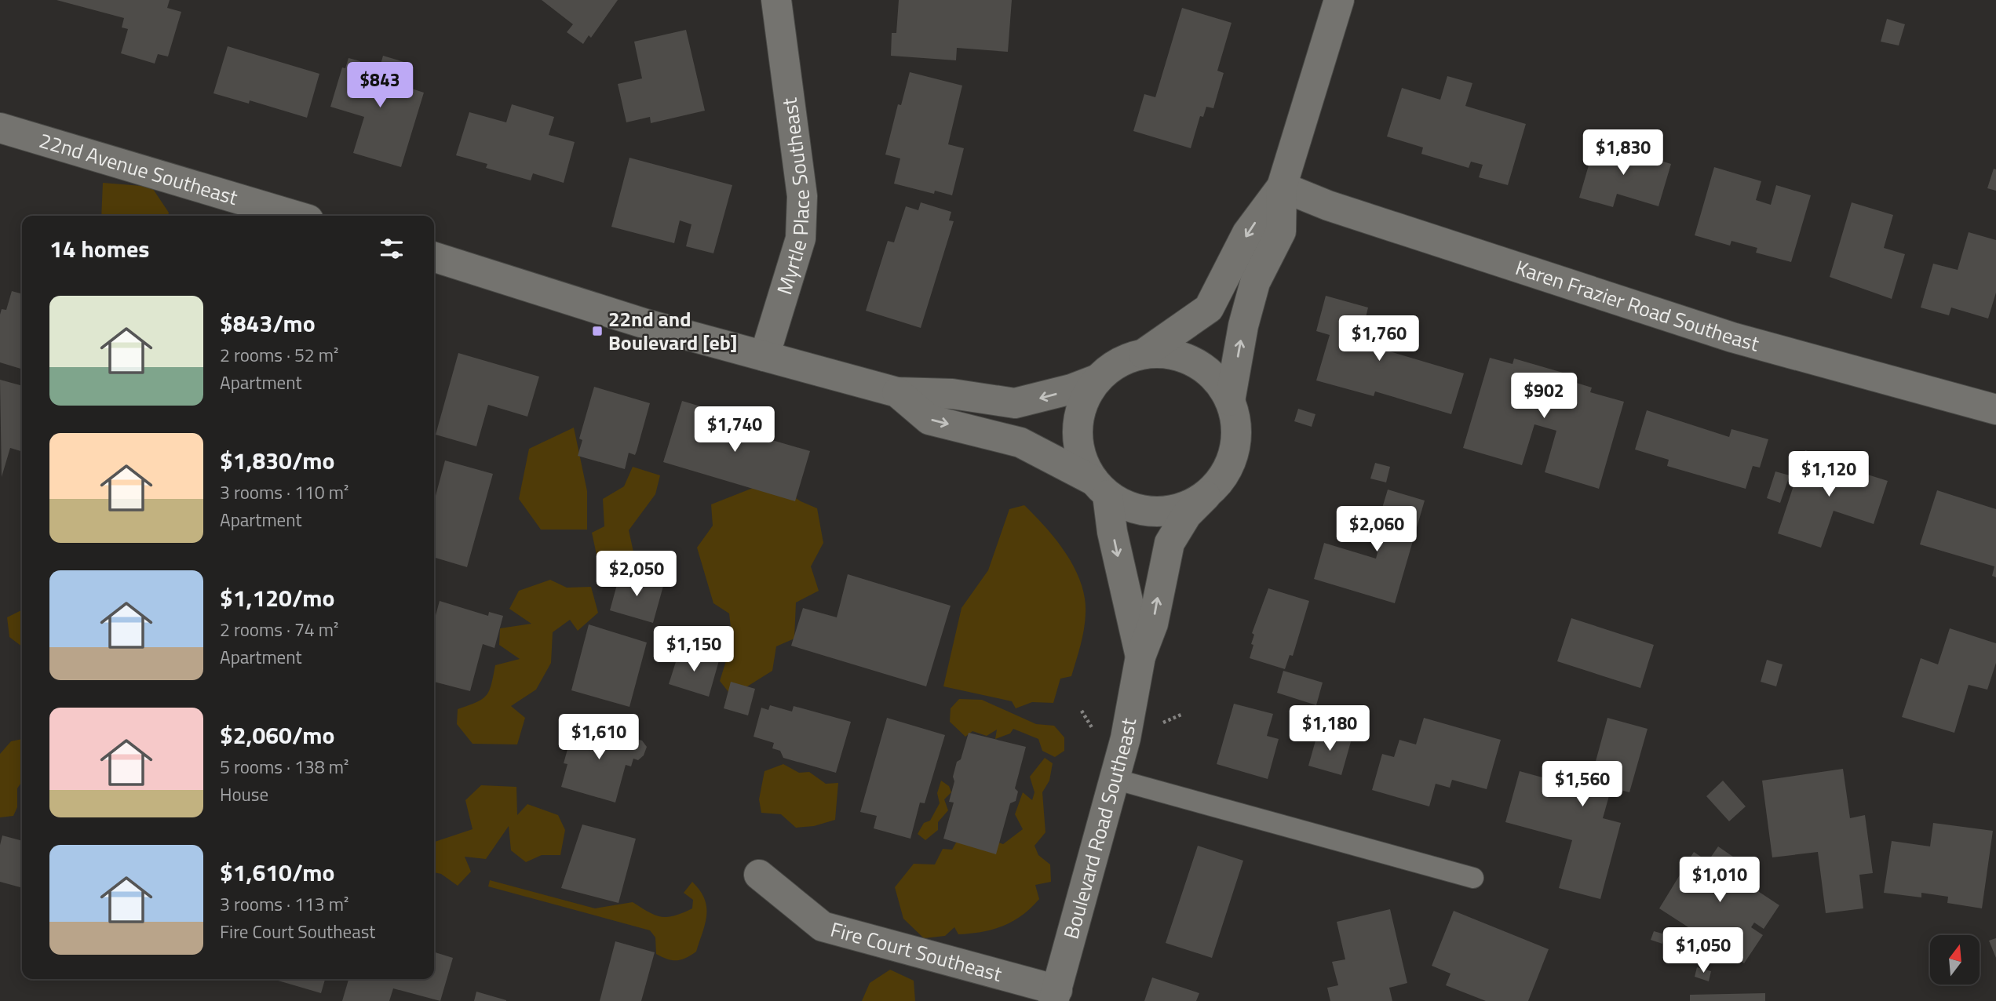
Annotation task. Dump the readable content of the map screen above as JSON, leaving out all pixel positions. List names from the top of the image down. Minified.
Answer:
{"streets":{"street":["22nd Avenue Southeast","Myrtle Place Southeast","Karen Frazier Road Southeast","Boulevard Road Southeast","Fire Court Southeast"]},"crossings":[["Boulevard Road Southeast","Fire Court Southeast"]],"places":{"transit":["22nd and Boulevard [eb]"]},"north":"top","page":{"price":["$843","$1,830","$1,760","$902","$1,740","$1,120","$2,060","$2,050","$1,150","$1,180","$1,610","$1,560","$1,010","$1,050"],"heading":"14 homes","list":[{"name":"$843/mo","note":"2 rooms · 52 m² · Apartment"},{"name":"$1,830/mo","note":"3 rooms · 110 m² · Apartment"},{"name":"$1,120/mo","note":"2 rooms · 74 m² · Apartment"},{"name":"$2,060/mo","note":"5 rooms · 138 m² · House"},{"name":"$1,610/mo","note":"3 rooms · 113 m² · Fire Court Southeast"}]}}
